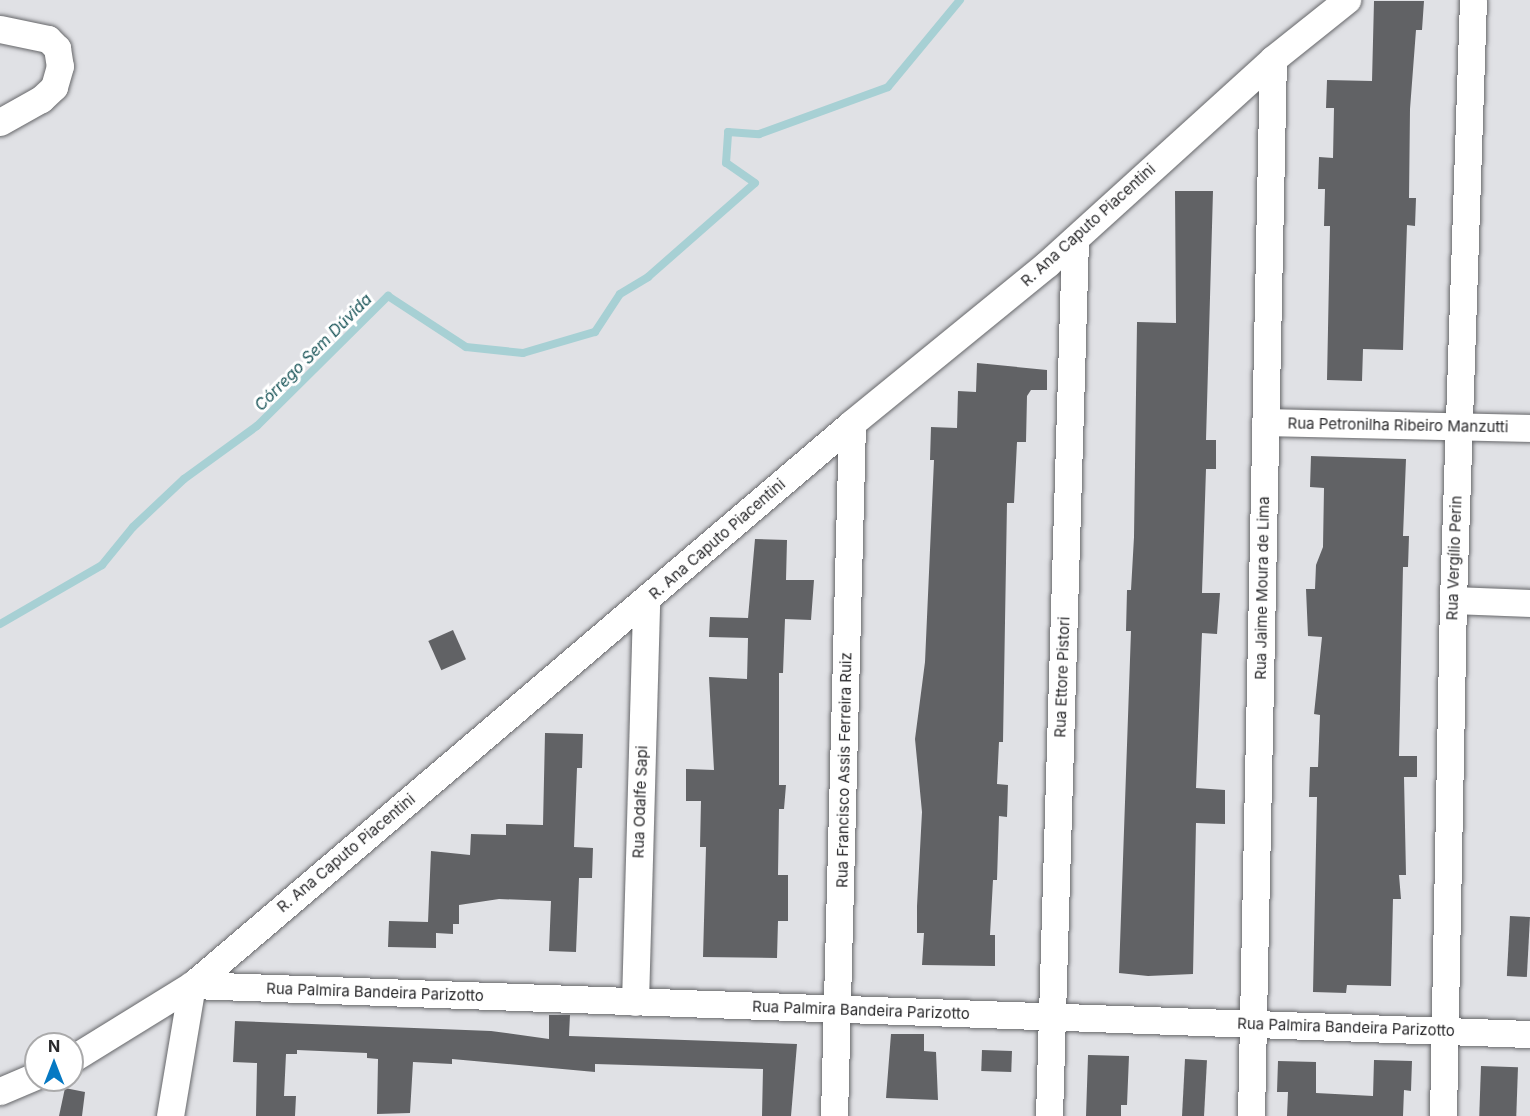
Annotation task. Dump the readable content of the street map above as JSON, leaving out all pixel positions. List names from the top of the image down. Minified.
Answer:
{"streets":{"street":["R. Ana Caputo Piacentini","Rua Petronilha Ribeiro Manzutti","Rua Vergílio Perin","Rua Jaime Moura de Lima","Rua Ettore Pistori","Rua Francisco Assis Ferreira Ruiz","Rua Odalfe Sapi","Rua Palmira Bandeira Parizotto"]},"crossings":[["R. Ana Caputo Piacentini","Rua Jaime Moura de Lima"],["R. Ana Caputo Piacentini","Rua Ettore Pistori"],["R. Ana Caputo Piacentini","Rua Francisco Assis Ferreira Ruiz"],["R. Ana Caputo Piacentini","Rua Odalfe Sapi"],["R. Ana Caputo Piacentini","Rua Palmira Bandeira Parizotto"],["Rua Petronilha Ribeiro Manzutti","Rua Vergílio Perin"],["Rua Petronilha Ribeiro Manzutti","Rua Jaime Moura de Lima"],["Rua Vergílio Perin","Rua Palmira Bandeira Parizotto"],["Rua Jaime Moura de Lima","Rua Palmira Bandeira Parizotto"],["Rua Ettore Pistori","Rua Palmira Bandeira Parizotto"],["Rua Francisco Assis Ferreira Ruiz","Rua Palmira Bandeira Parizotto"],["Rua Odalfe Sapi","Rua Palmira Bandeira Parizotto"]],"water":["Córrego Sem Dúvida"],"north":"top"}
